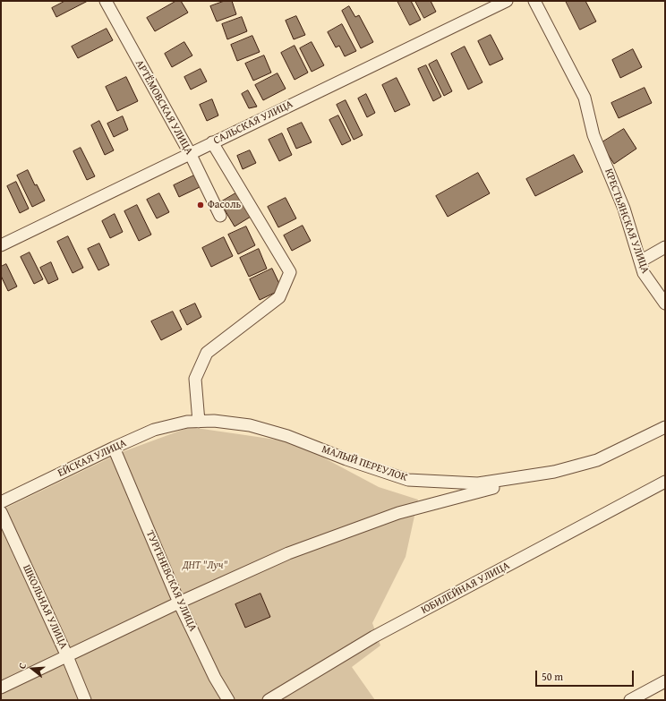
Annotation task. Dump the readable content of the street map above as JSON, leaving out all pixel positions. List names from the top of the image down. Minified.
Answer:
{"streets":{"street":["АРТЁМОВСКАЯ УЛИЦА","САЛЬСКАЯ УЛИЦА","КРЕСТЬЯНСКАЯ УЛИЦА","ЕЙСКАЯ УЛИЦА","МАЛЫЙ ПЕРЕУЛОК","ТУРГЕНЕВСКАЯ УЛИЦА","ЮБИЛЕЙНАЯ УЛИЦА","ШКОЛЬНАЯ УЛИЦА"]},"crossings":[["АРТЁМОВСКАЯ УЛИЦА","САЛЬСКАЯ УЛИЦА"],["ЕЙСКАЯ УЛИЦА","МАЛЫЙ ПЕРЕУЛОК"],["ЕЙСКАЯ УЛИЦА","ТУРГЕНЕВСКАЯ УЛИЦА"]],"parks":["ДНТ \"Луч\""],"places":["Фасоль"],"scale_bar":"50 m","north":"left"}
